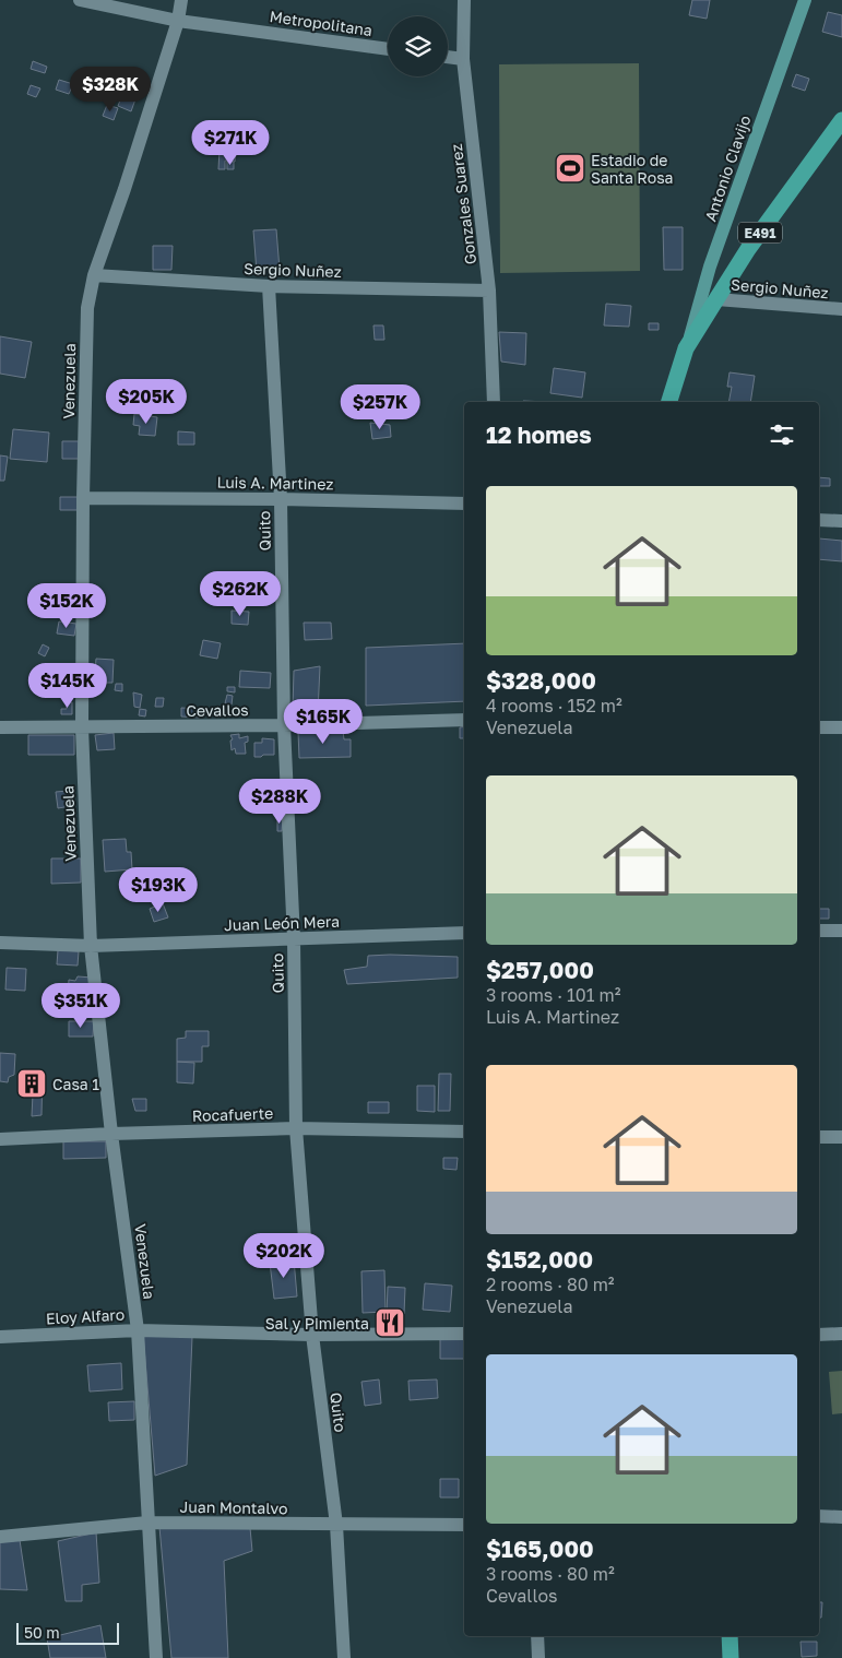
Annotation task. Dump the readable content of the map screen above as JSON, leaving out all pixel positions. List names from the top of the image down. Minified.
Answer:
{"streets":{"highway":["E491"],"main road":["Antonio Clavijo"],"street":["Metropolitana","Gonzales Suarez","Sergio Nuñez","Venezuela","Luis A. Martinez","Quito","Cevallos","Juan León Mera","Rocafuerte","Eloy Alfaro","Juan Montalvo"]},"crossings":[["Metropolitana","Venezuela"],["Antonio Clavijo","E491"],["Gonzales Suarez","Sergio Nuñez"],["E491","Sergio Nuñez"],["Sergio Nuñez","Venezuela"],["Sergio Nuñez","Quito"],["Venezuela","Luis A. Martinez"],["Venezuela","Cevallos"],["Venezuela","Juan León Mera"],["Venezuela","Rocafuerte"],["Venezuela","Eloy Alfaro"],["Venezuela","Juan Montalvo"],["Luis A. Martinez","Quito"],["Quito","Cevallos"],["Quito","Juan León Mera"],["Quito","Rocafuerte"],["Quito","Eloy Alfaro"],["Quito","Juan Montalvo"]],"places":{"sports":["Estadio de Santa Rosa"],"building":["Casa 1"],"restaurant":["Sal y Pimienta"]},"scale_bar":"50 m","page":{"price":["$328K","$271K","$205K","$257K","$262K","$152K","$145K","$165K","$288K","$193K","$351K","$202K"],"heading":"12 homes","list":[{"name":"$328,000","note":"4 rooms · 152 m² · Venezuela"},{"name":"$257,000","note":"3 rooms · 101 m² · Luis A. Martinez"},{"name":"$152,000","note":"2 rooms · 80 m² · Venezuela"},{"name":"$165,000","note":"3 rooms · 80 m² · Cevallos"}],"scale":"50 m"}}
